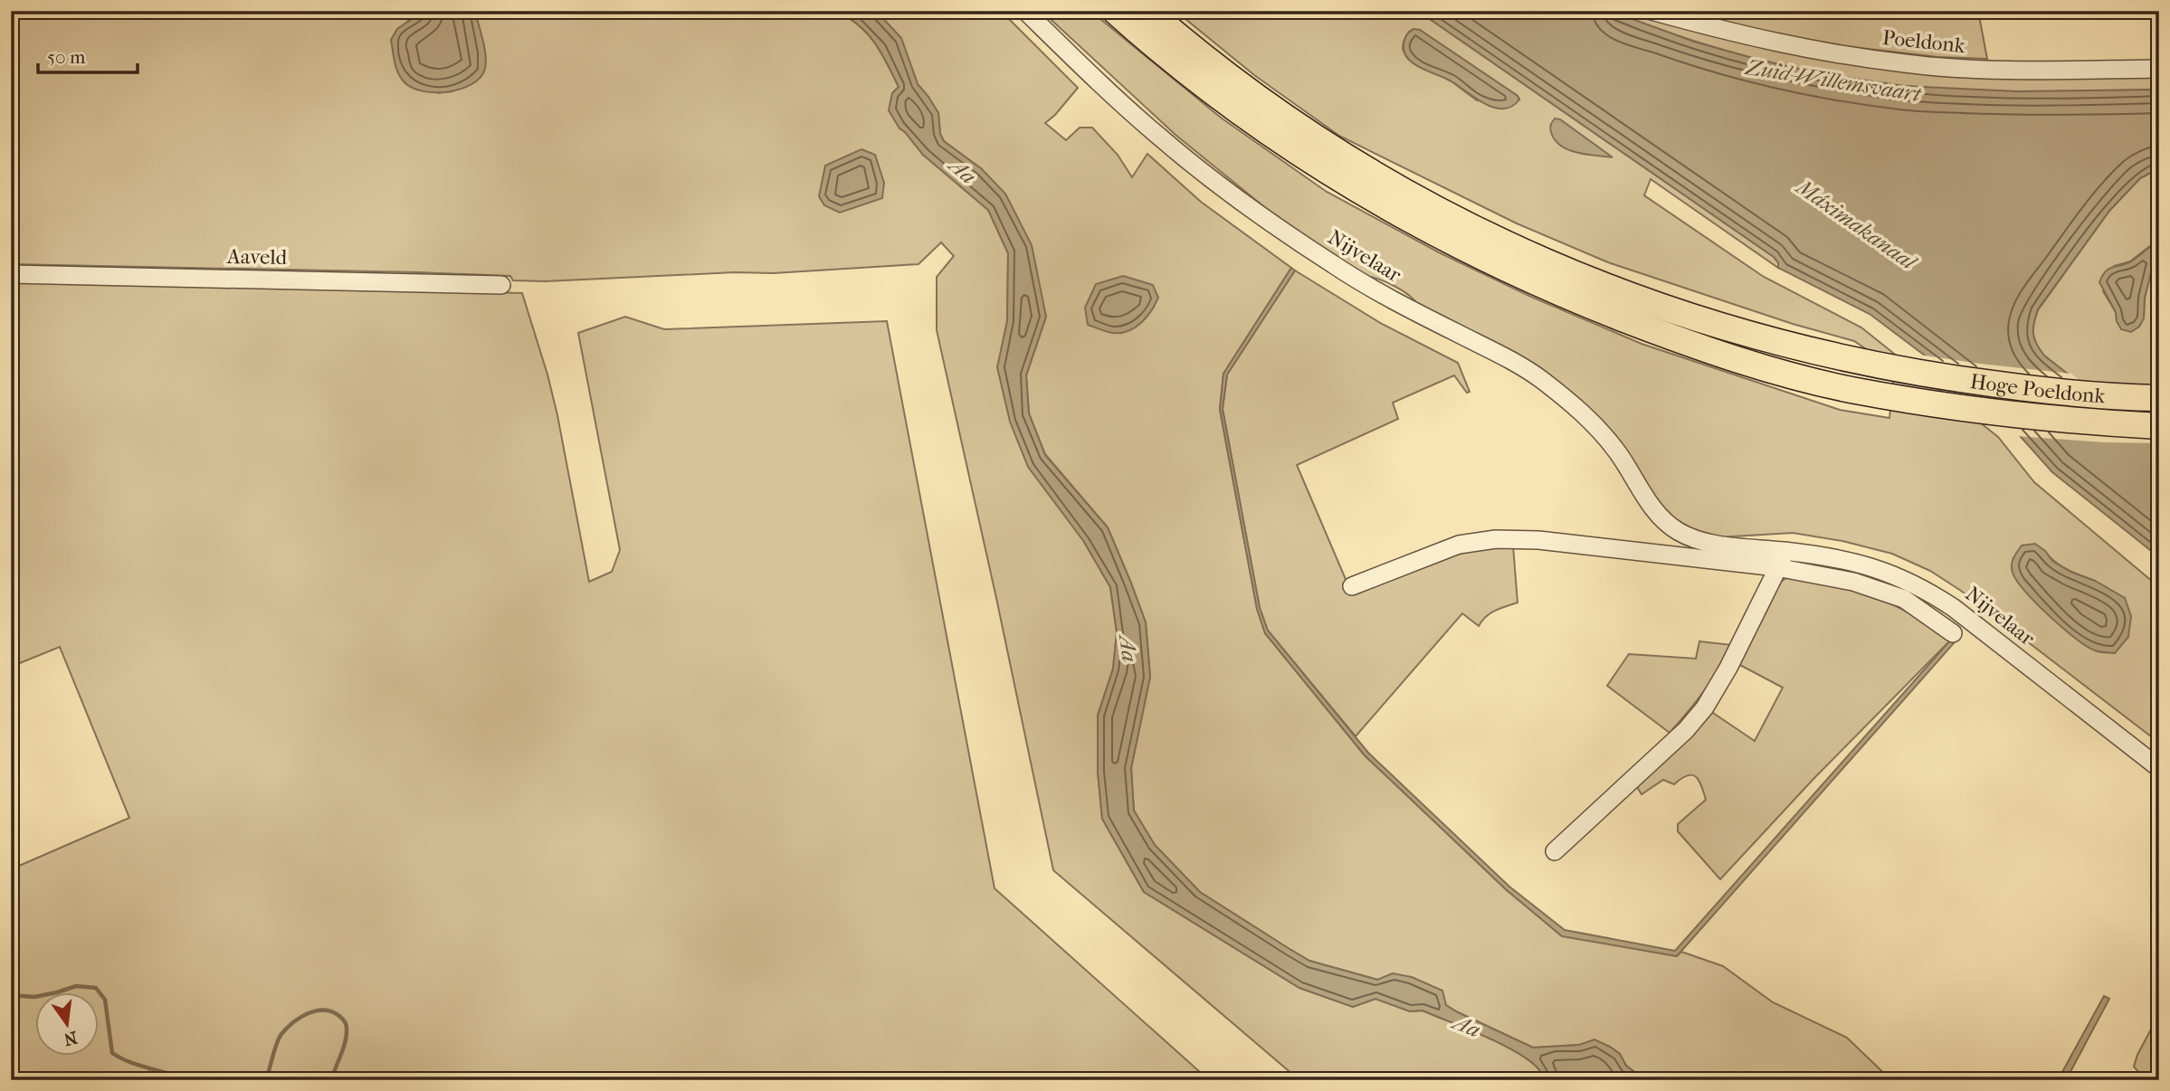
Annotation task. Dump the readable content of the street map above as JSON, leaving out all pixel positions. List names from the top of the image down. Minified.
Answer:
{"streets":{"highway":["Hoge Poeldonk"],"street":["Poeldonk","Nijvelaar","Aaveld"]},"water":["Zuid-Willemsvaart","Aa","Máximakanaal"],"scale_bar":"50 m","north":"bottom"}
